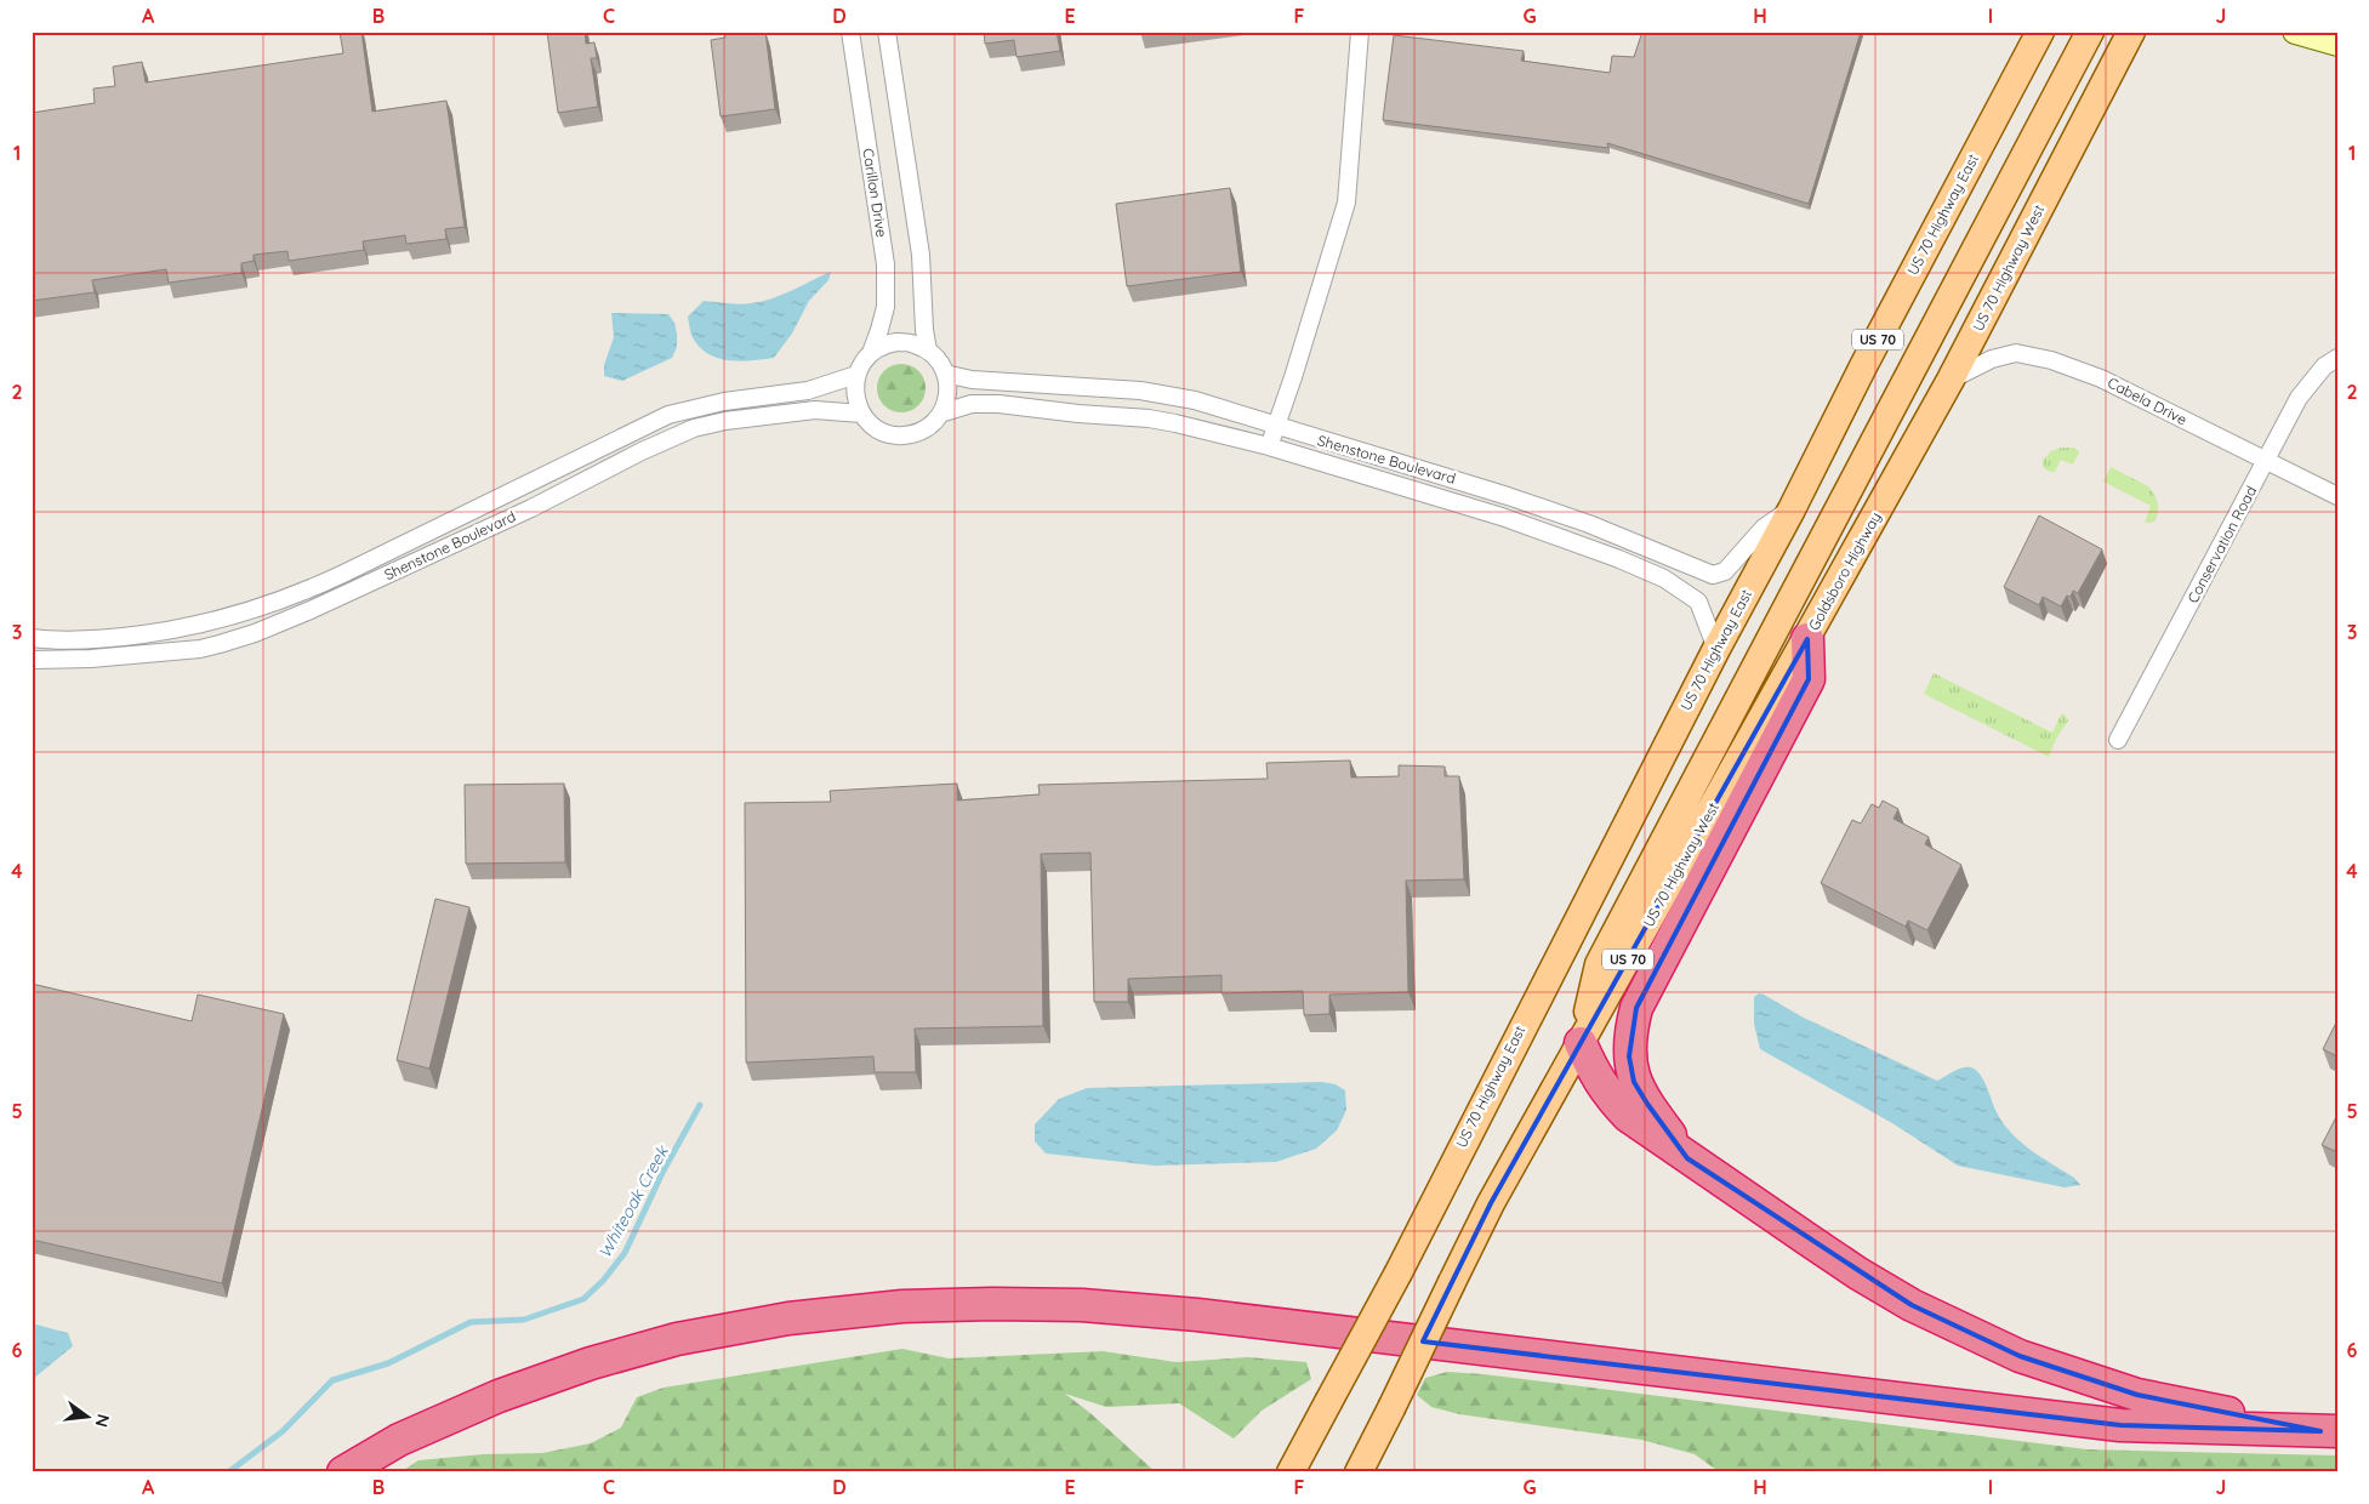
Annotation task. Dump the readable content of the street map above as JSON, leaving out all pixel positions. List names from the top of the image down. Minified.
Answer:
{"streets":{"main road":["US 70 Highway East","US 70 Highway West","US 70","Goldsboro Highway"],"street":["Carillon Drive","Cabela Drive","Shenstone Boulevard","Conservation Road"]},"crossings":[["Carillon Drive","Shenstone Boulevard"],["US 70 Highway East","Shenstone Boulevard"],["US 70 Highway West","Cabela Drive"],["US 70 Highway West","Goldsboro Highway"],["Cabela Drive","Conservation Road"],["Cabela Drive","Goldsboro Highway"]],"water":["Whiteoak Creek"],"north":"right","grid":{"columns":["A","B","C","D","E","F","G","H","I","J"],"rows":["1","2","3","4","5","6"]}}
